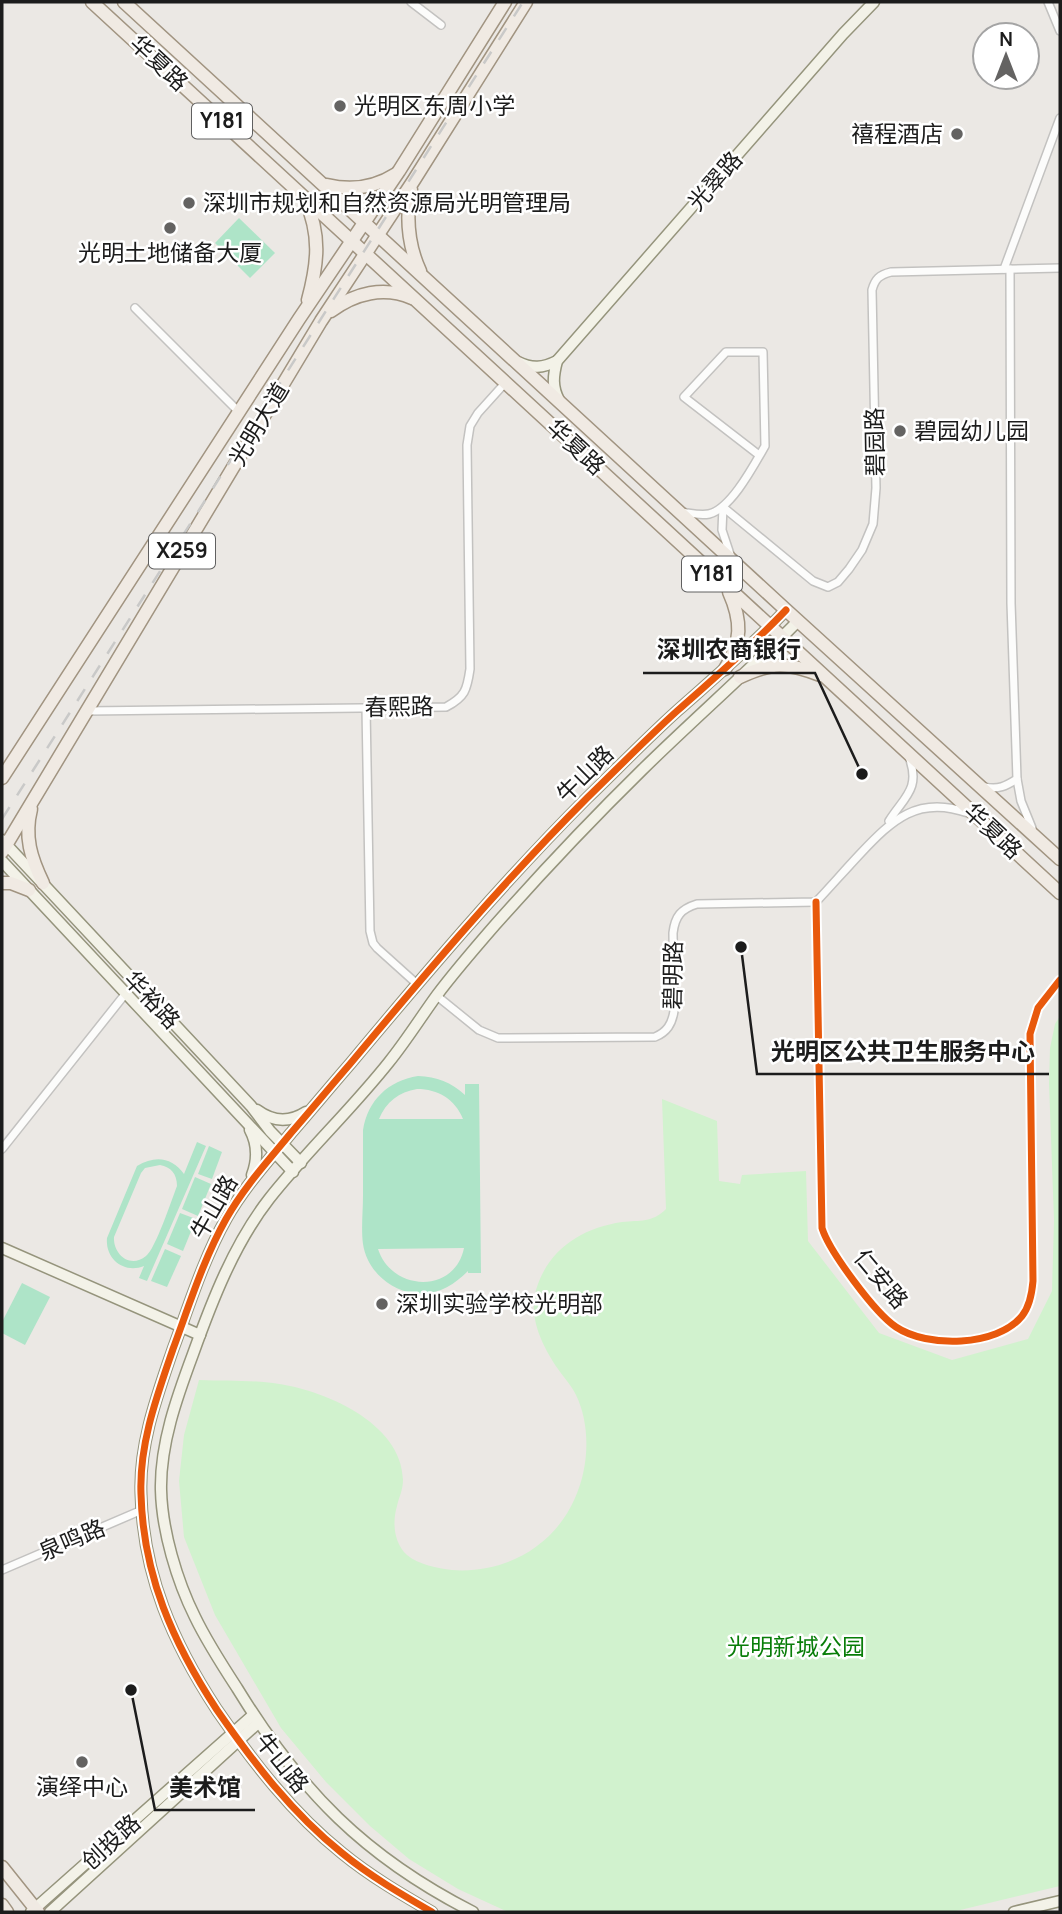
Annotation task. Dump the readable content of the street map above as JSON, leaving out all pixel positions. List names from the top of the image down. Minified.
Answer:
{"streets":{"main road":["华夏路","Y181","光明大道","X259"],"street":["光翠路","碧园路","春熙路","牛山路","碧明路","华裕路","仁安路","泉鸣路","创投路"]},"crossings":[["华夏路","光明大道"],["华夏路","春熙路"],["华夏路","牛山路"],["光明大道","春熙路"],["光明大道","华裕路"],["牛山路","碧明路"],["牛山路","华裕路"],["牛山路","泉鸣路"],["牛山路","创投路"],["碧明路","仁安路"]],"parks":["光明新城公园"],"places":["光明区东周小学","禧程酒店","深圳市规划和自然资源局光明管理局","光明土地储备大厦","碧园幼儿园","深圳农商银行","光明区公共卫生服务中心","深圳实验学校光明部","美术馆","演绎中心"],"north":"top"}
